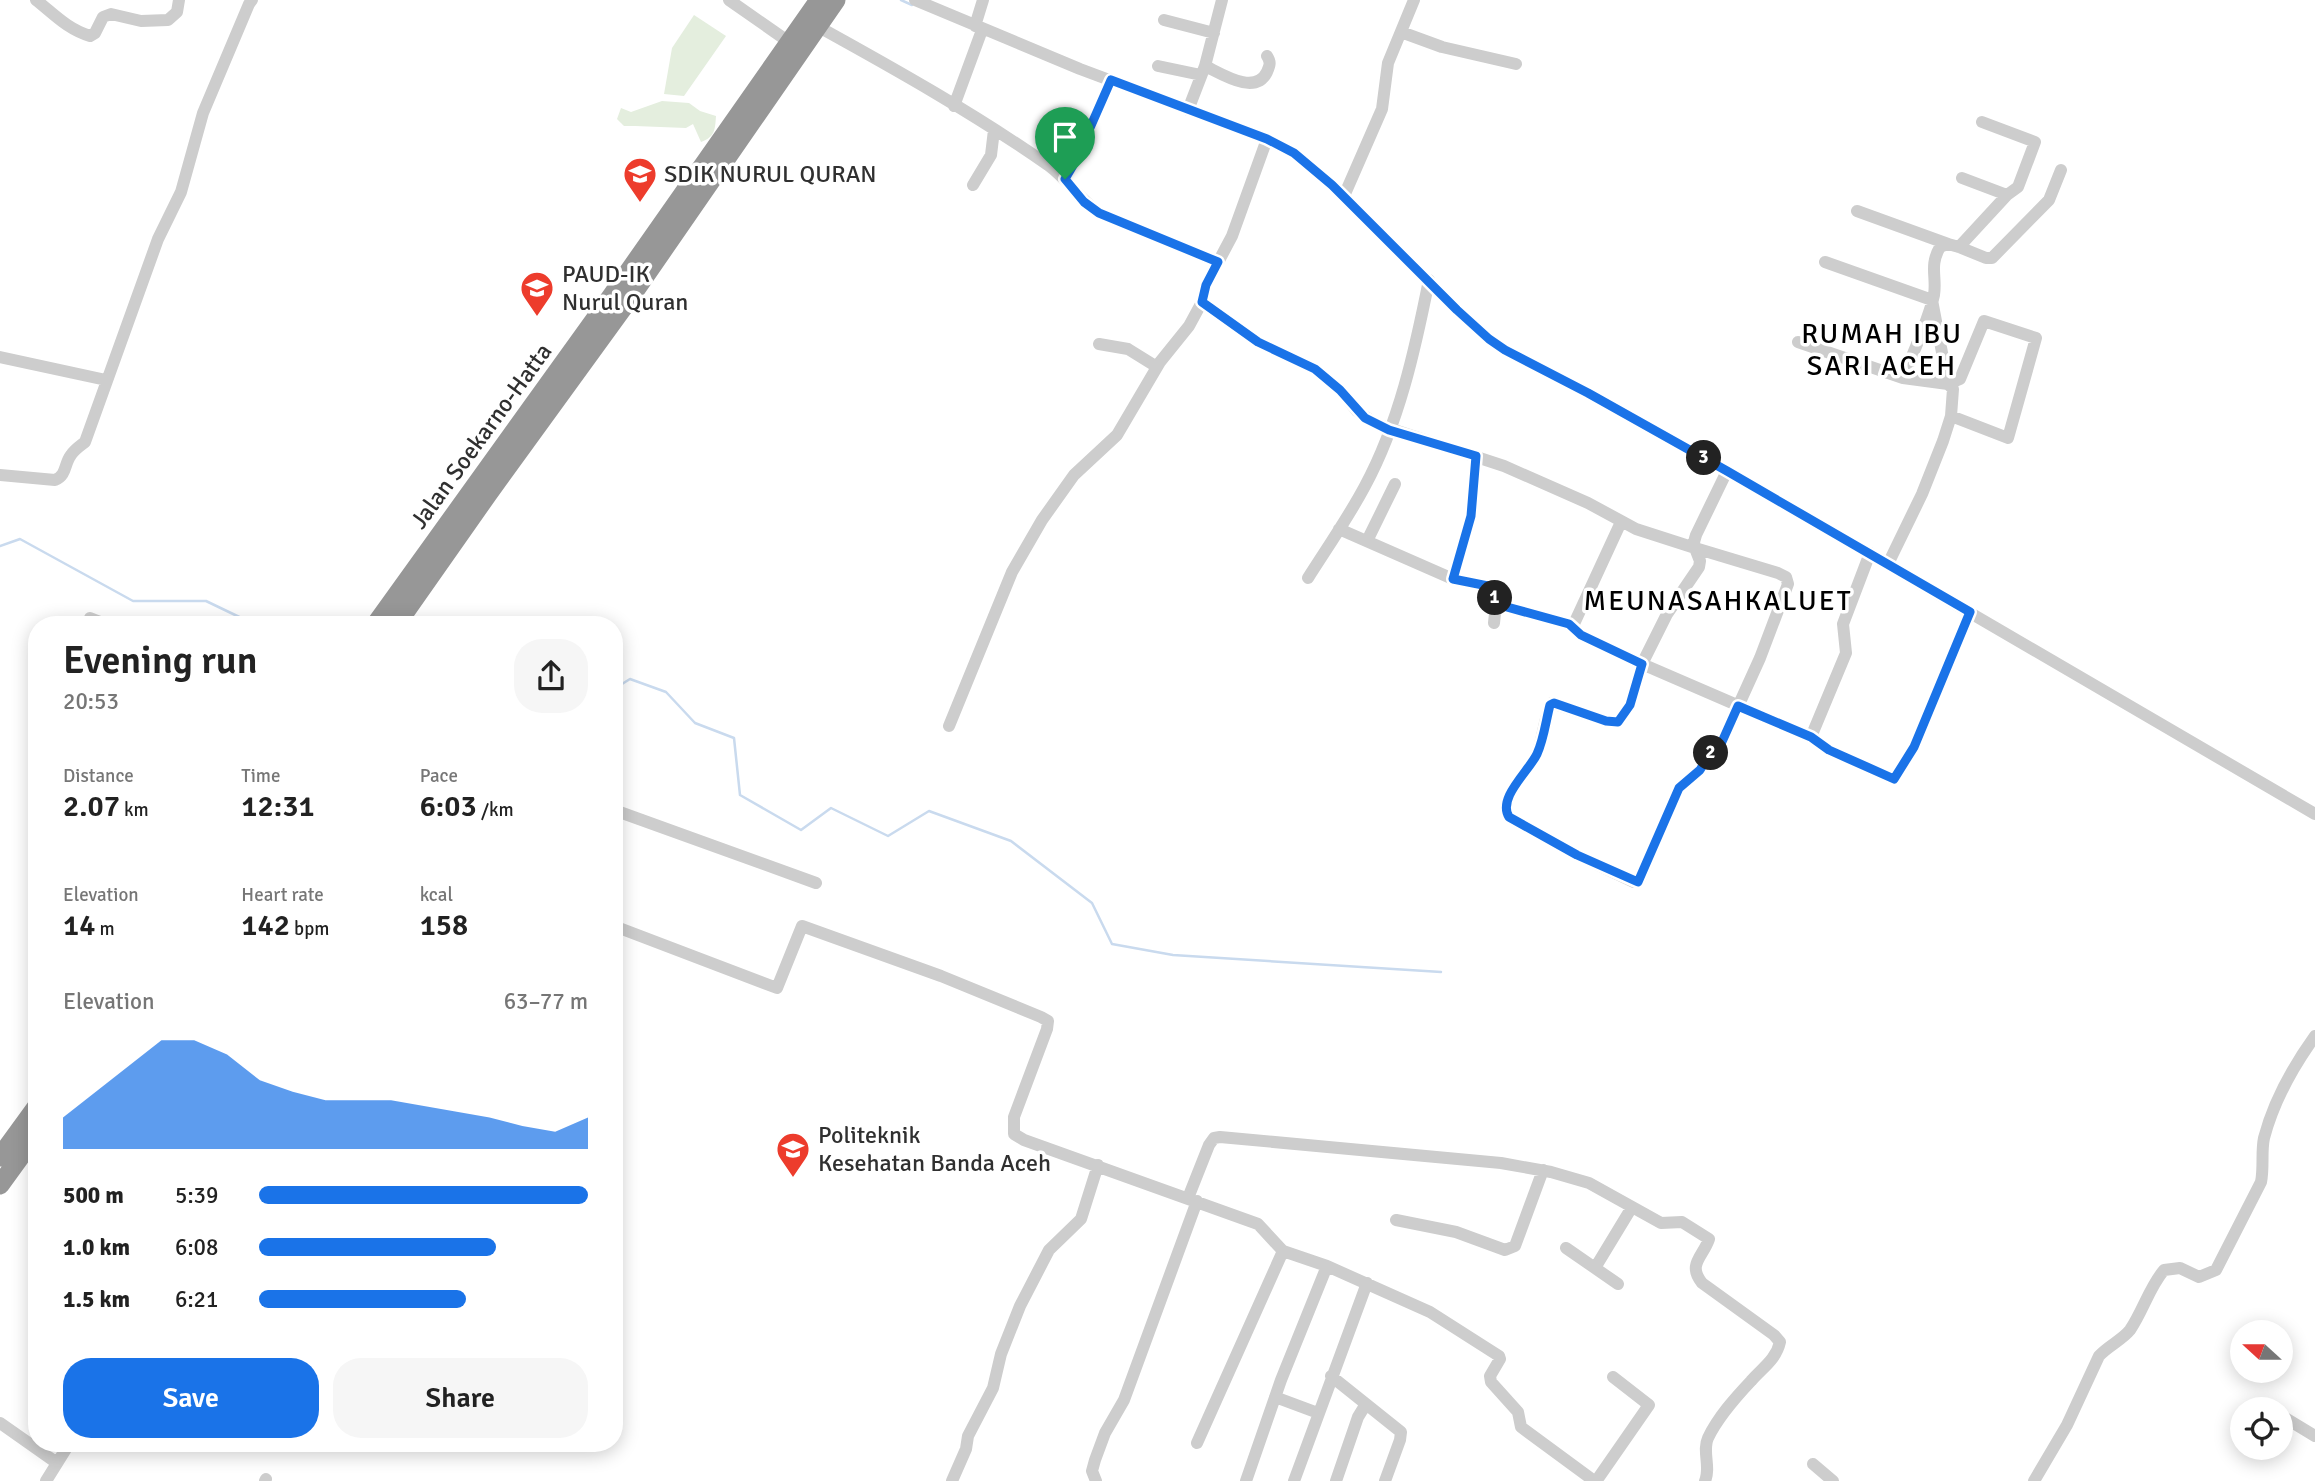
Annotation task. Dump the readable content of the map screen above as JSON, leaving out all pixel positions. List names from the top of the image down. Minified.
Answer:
{"streets":{"highway":["Jalan Soekarno-Hatta"]},"districts":["RUMAH IBU SARI ACEH","MEUNASAHKALUET"],"places":{"school or university":["SDIK NURUL QURAN","PAUD-IK Nurul Quran","Politeknik Kesehatan Banda Aceh"]},"north":"left","page":{"pins":["3","1","2"],"heading":["Evening run","20:53"],"stats":[["Distance","2.07 km"],["Time","12:31"],["Pace","6:03 /km"],["Elevation","14 m"],["Heart rate","142 bpm"],["kcal","158"]],"chart":["Elevation","63–77 m"],"list":[{"name":"500 m","note":"5:39"},{"name":"1.0 km","note":"6:08"},{"name":"1.5 km","note":"6:21"}],"buttons":["Save","Share"]}}
